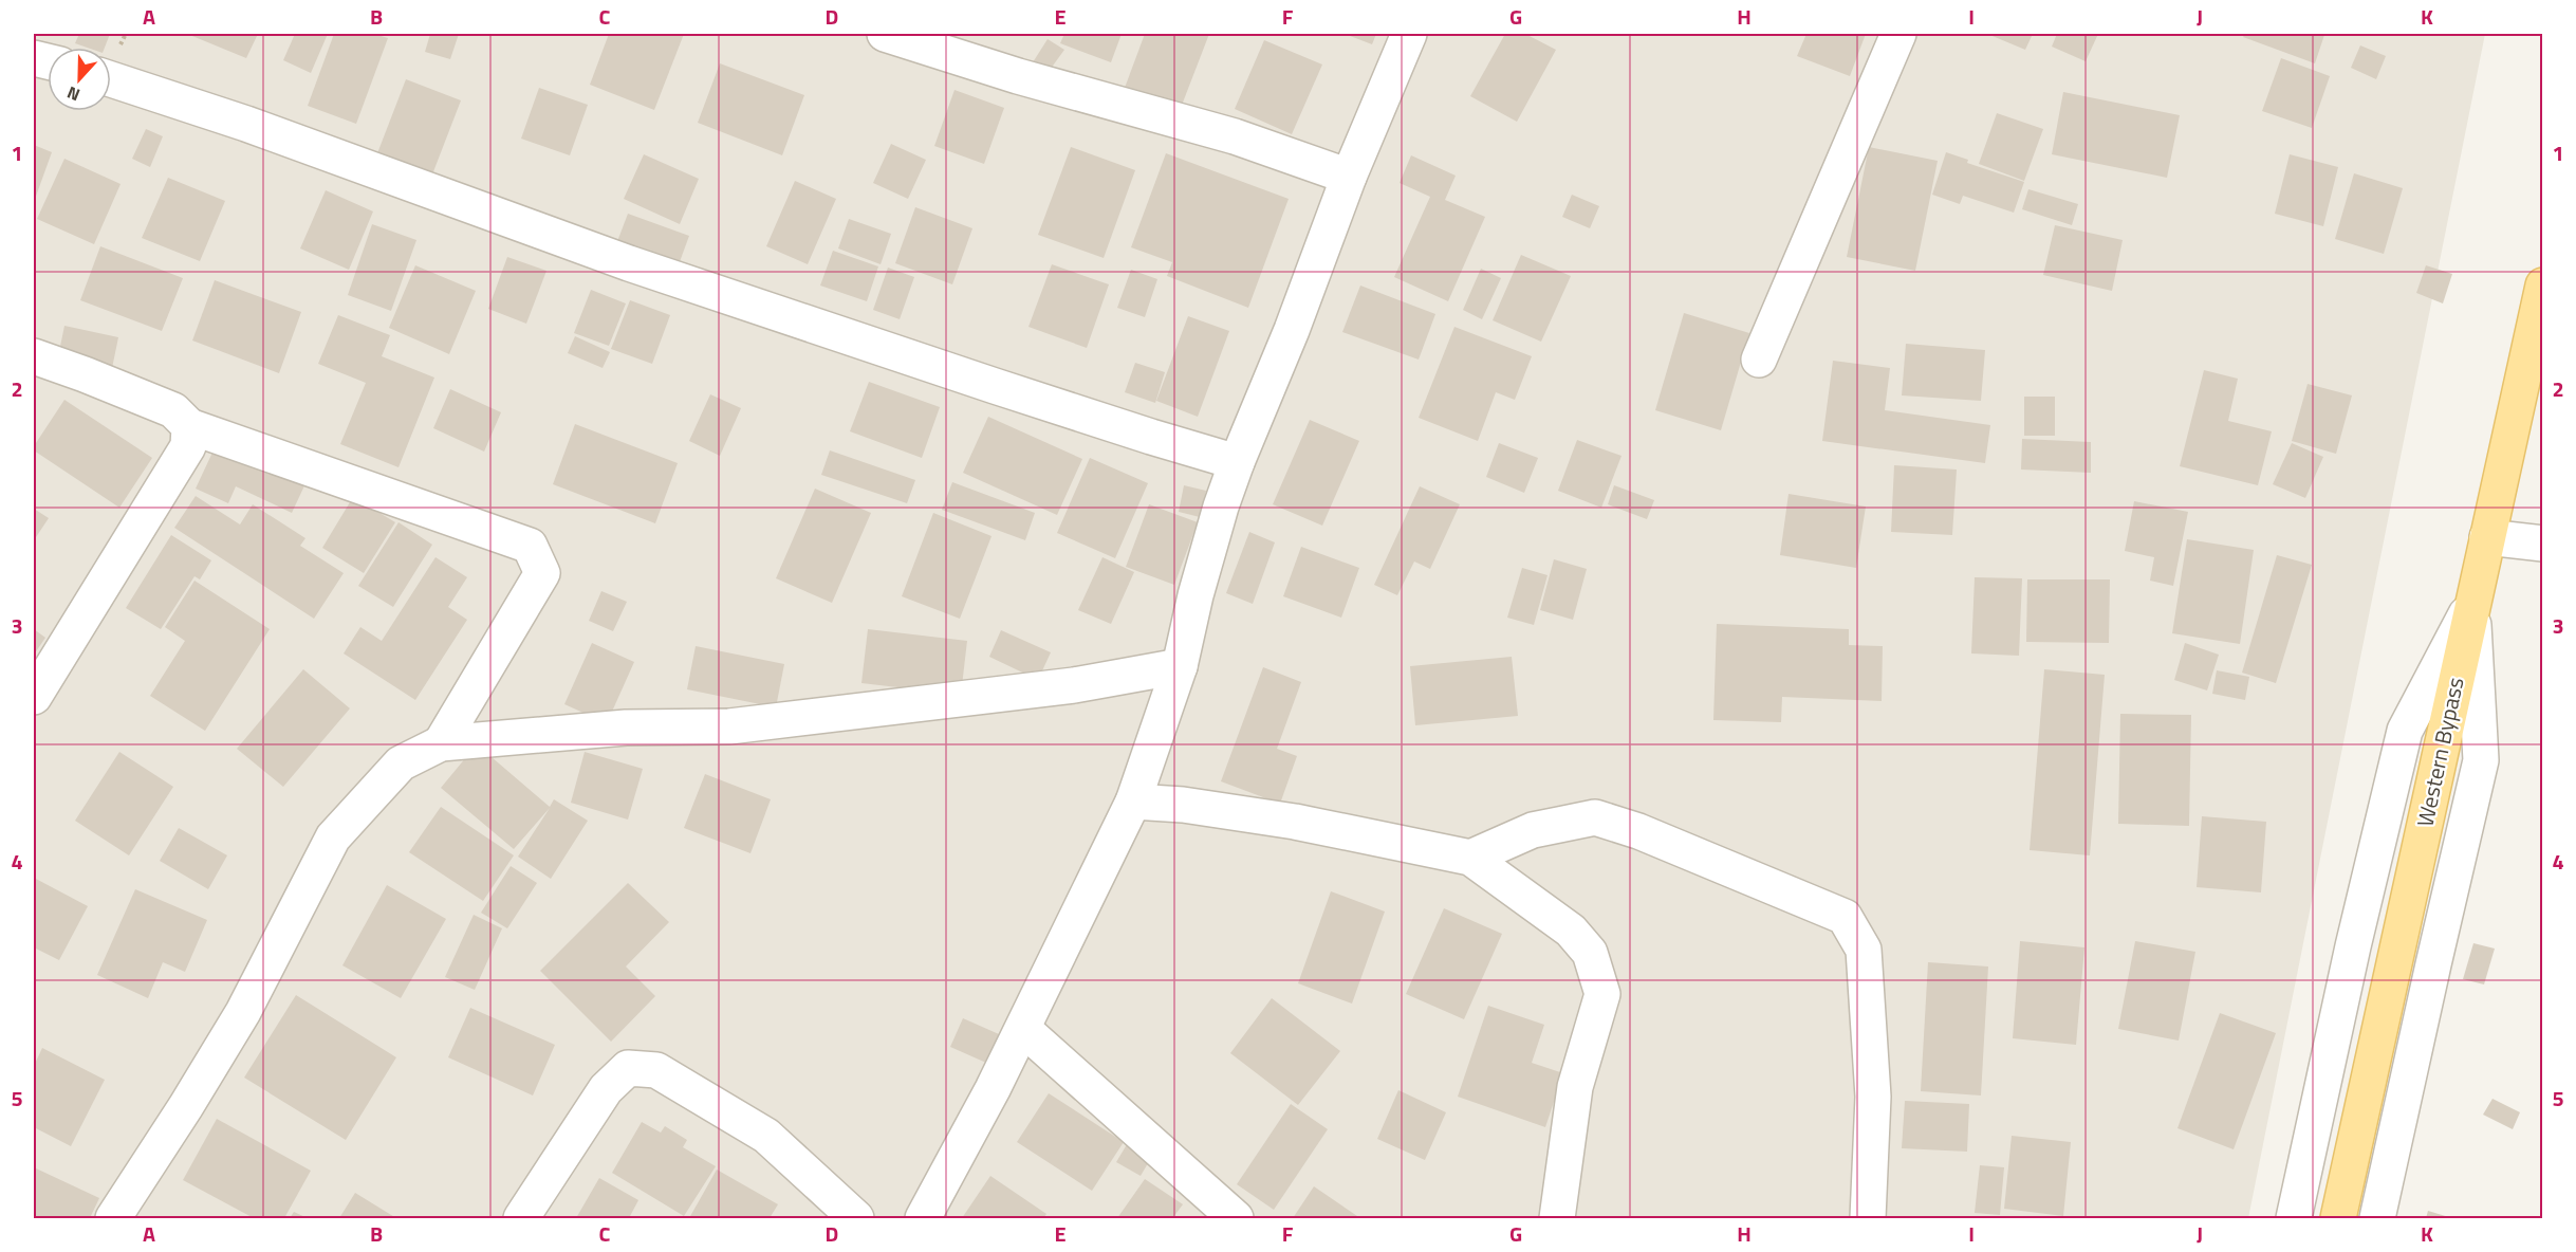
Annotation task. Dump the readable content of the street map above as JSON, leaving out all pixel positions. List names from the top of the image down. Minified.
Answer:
{"streets":{"main road":["Western Bypass"]},"north":"bottom","grid":{"columns":["A","B","C","D","E","F","G","H","I","J","K"],"rows":["1","2","3","4","5"]}}
